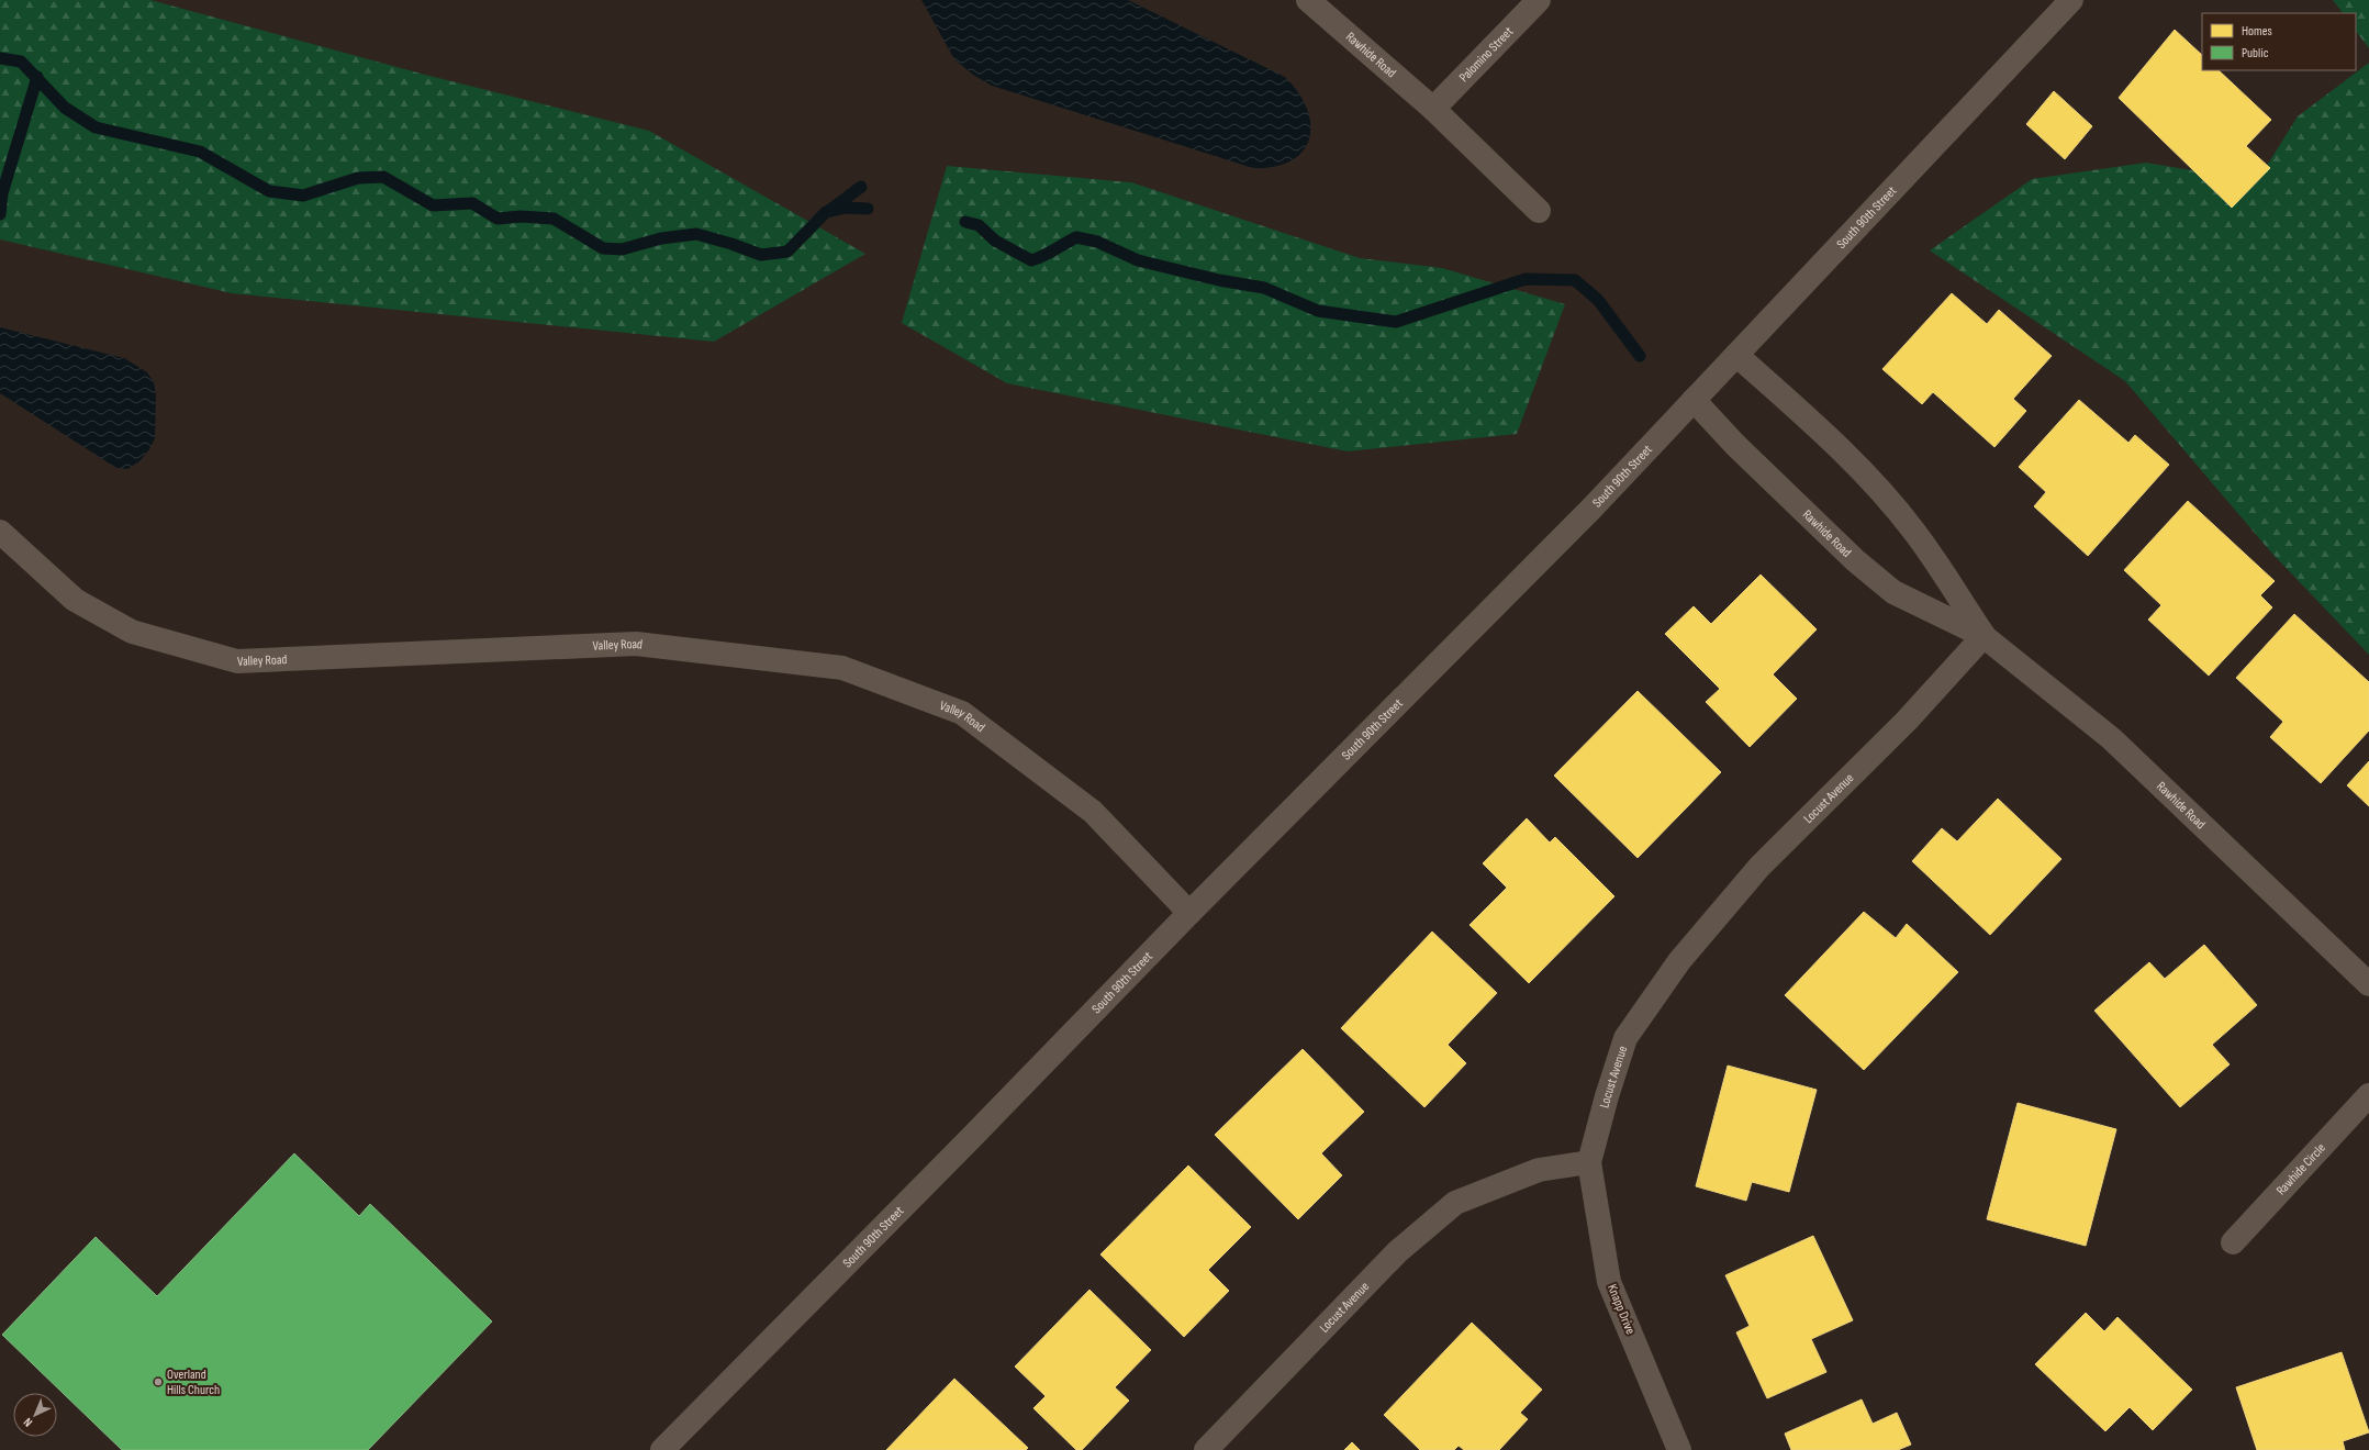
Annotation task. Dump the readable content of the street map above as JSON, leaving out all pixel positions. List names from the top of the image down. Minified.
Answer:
{"streets":{"street":["Rawhide Road","Palomino Street","South 90th Street","Valley Road","Locust Avenue","Rawhide Circle","Knapp Drive"]},"crossings":[["Rawhide Road","Palomino Street"],["Rawhide Road","South 90th Street"],["Rawhide Road","Locust Avenue"],["South 90th Street","Valley Road"],["Locust Avenue","Knapp Drive"]],"places":["Overland Hills Church"],"legend":["Homes","Public"],"north":"bottom left"}
